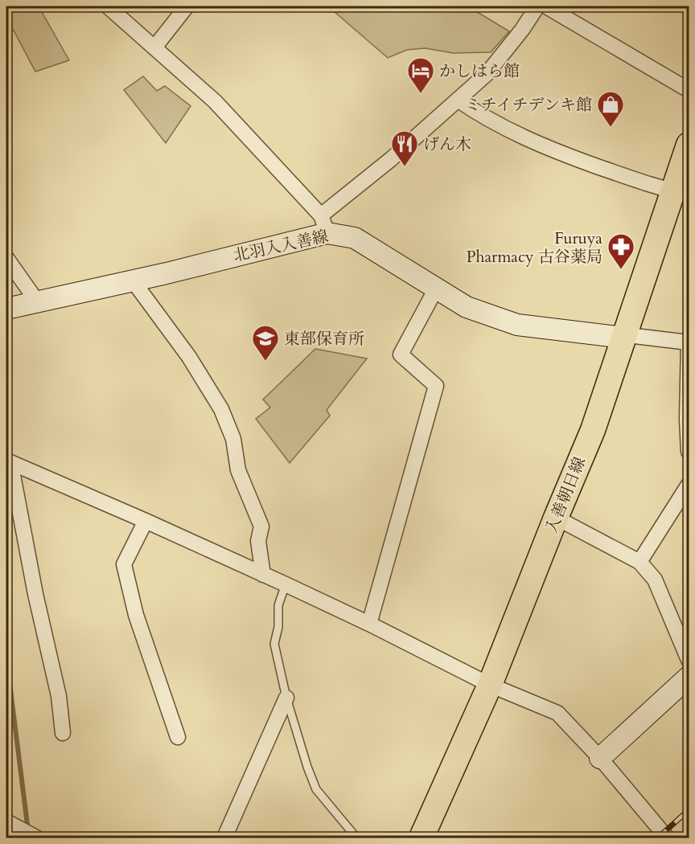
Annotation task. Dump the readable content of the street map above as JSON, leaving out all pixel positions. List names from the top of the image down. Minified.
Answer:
{"streets":{"main road":["北羽入入善線","入善朝日線"]},"crossings":[["北羽入入善線","入善朝日線"]],"places":{"hotel":["かしはら館"],"shop":["ミチイチデンキ館"],"restaurant":["げん木"],"pharmacy":["Furuya Pharmacy 古谷薬局"],"school or university":["東部保育所"]}}
